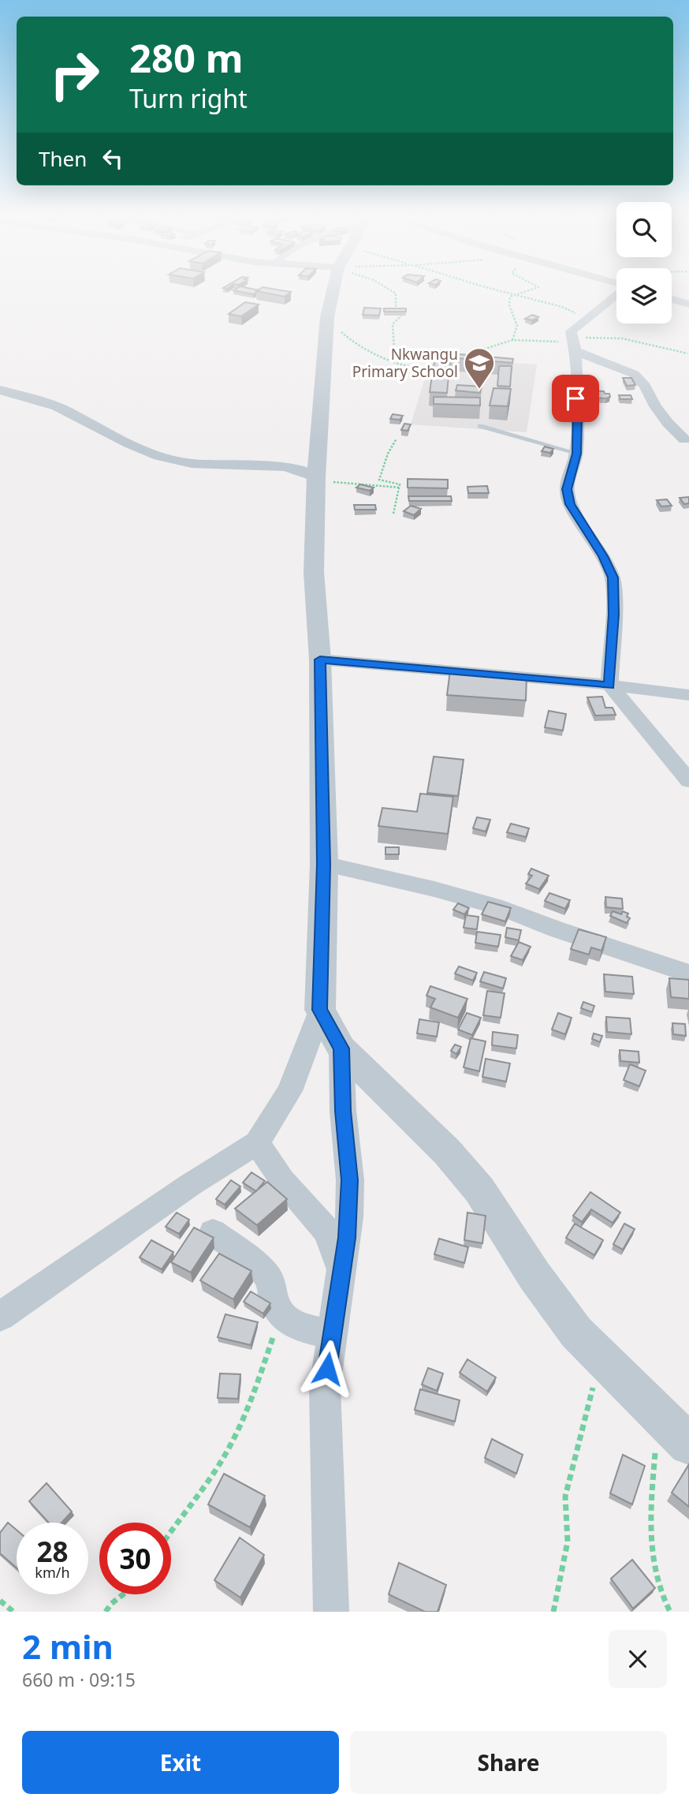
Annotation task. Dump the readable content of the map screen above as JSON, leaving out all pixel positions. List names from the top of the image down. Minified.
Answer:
{"places":{"school or university":["Nkwangu Primary School"]},"page":{"turn":["280 m","Turn right"],"then":"Then","speed":"28 km/h","limit":"30","heading":["2 min","660 m · 09:15"],"buttons":["Exit","Share"]}}
